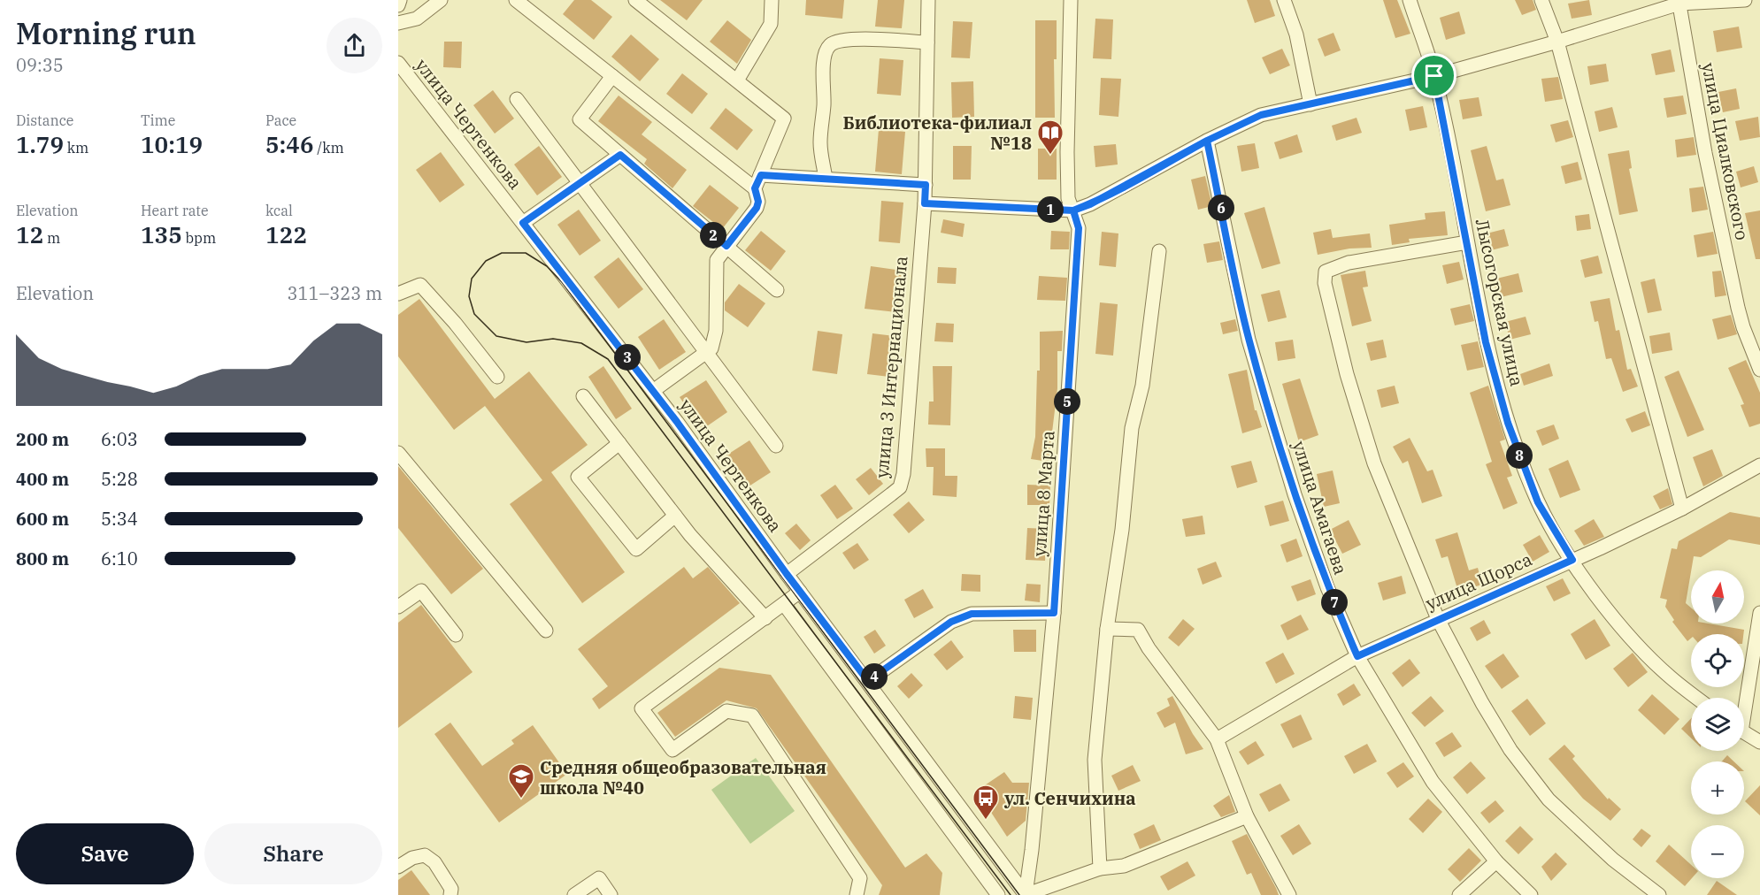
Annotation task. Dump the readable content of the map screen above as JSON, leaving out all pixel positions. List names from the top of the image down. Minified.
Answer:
{"streets":{"street":["улица Чертенкова","улица Циалковского","Лысогорская улица","улица 3 Интернационала","улица 8 Марта","улица Амагаева","улица Щорса"]},"crossings":[["улица Чертенкова","улица 3 Интернационала"],["улица Чертенкова","улица 8 Марта"],["Лысогорская улица","улица Щорса"],["улица Амагаева","улица Щорса"]],"places":{"library":["Библиотека-филиал №18"],"school or university":["Средняя общеобразовательная школа №40"],"bus stop":["ул. Сенчихина"]},"north":"top","page":{"heading":["Morning run","09:35"],"stats":[["Distance","1.79 km"],["Time","10:19"],["Pace","5:46 /km"],["Elevation","12 m"],["Heart rate","135 bpm"],["kcal","122"]],"pins":["6","1","2","3","5","8","7","4"],"chart":["Elevation","311–323 m"],"list":[{"name":"200 m","note":"6:03"},{"name":"400 m","note":"5:28"},{"name":"600 m","note":"5:34"},{"name":"800 m","note":"6:10"}],"map_buttons":["+","−"],"buttons":["Save","Share"]}}
